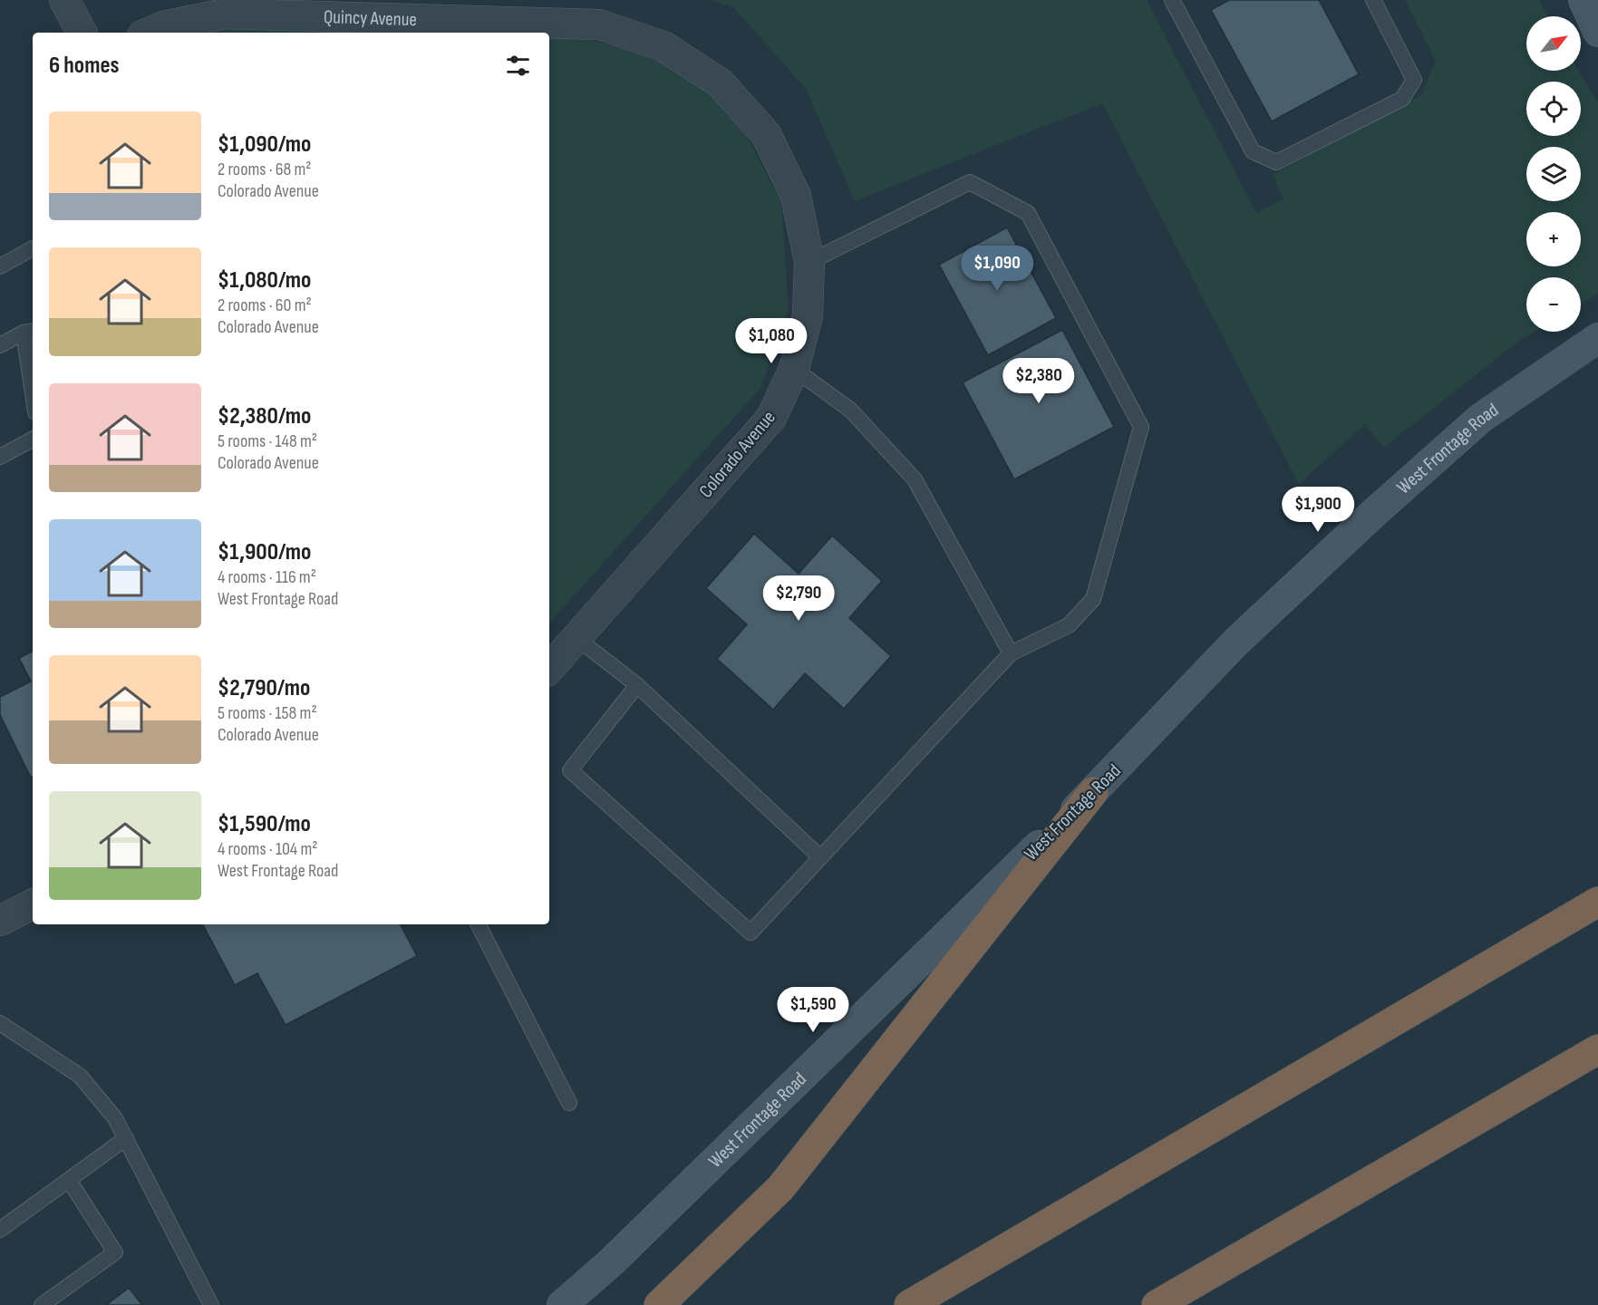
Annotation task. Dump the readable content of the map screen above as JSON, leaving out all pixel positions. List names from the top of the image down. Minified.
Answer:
{"streets":{"street":["Quincy Avenue","West Frontage Road","Colorado Avenue"]},"crossings":[["Quincy Avenue","Colorado Avenue"]],"north":"top right","page":{"map_buttons":["+","−"],"heading":"6 homes","list":[{"name":"$1,090/mo","note":"2 rooms · 68 m² · Colorado Avenue"},{"name":"$1,080/mo","note":"2 rooms · 60 m² · Colorado Avenue"},{"name":"$2,380/mo","note":"5 rooms · 148 m² · Colorado Avenue"},{"name":"$1,900/mo","note":"4 rooms · 116 m² · West Frontage Road"},{"name":"$2,790/mo","note":"5 rooms · 158 m² · Colorado Avenue"},{"name":"$1,590/mo","note":"4 rooms · 104 m² · West Frontage Road"}],"price":["$1,090","$1,080","$2,380","$1,900","$2,790","$1,590"]}}
